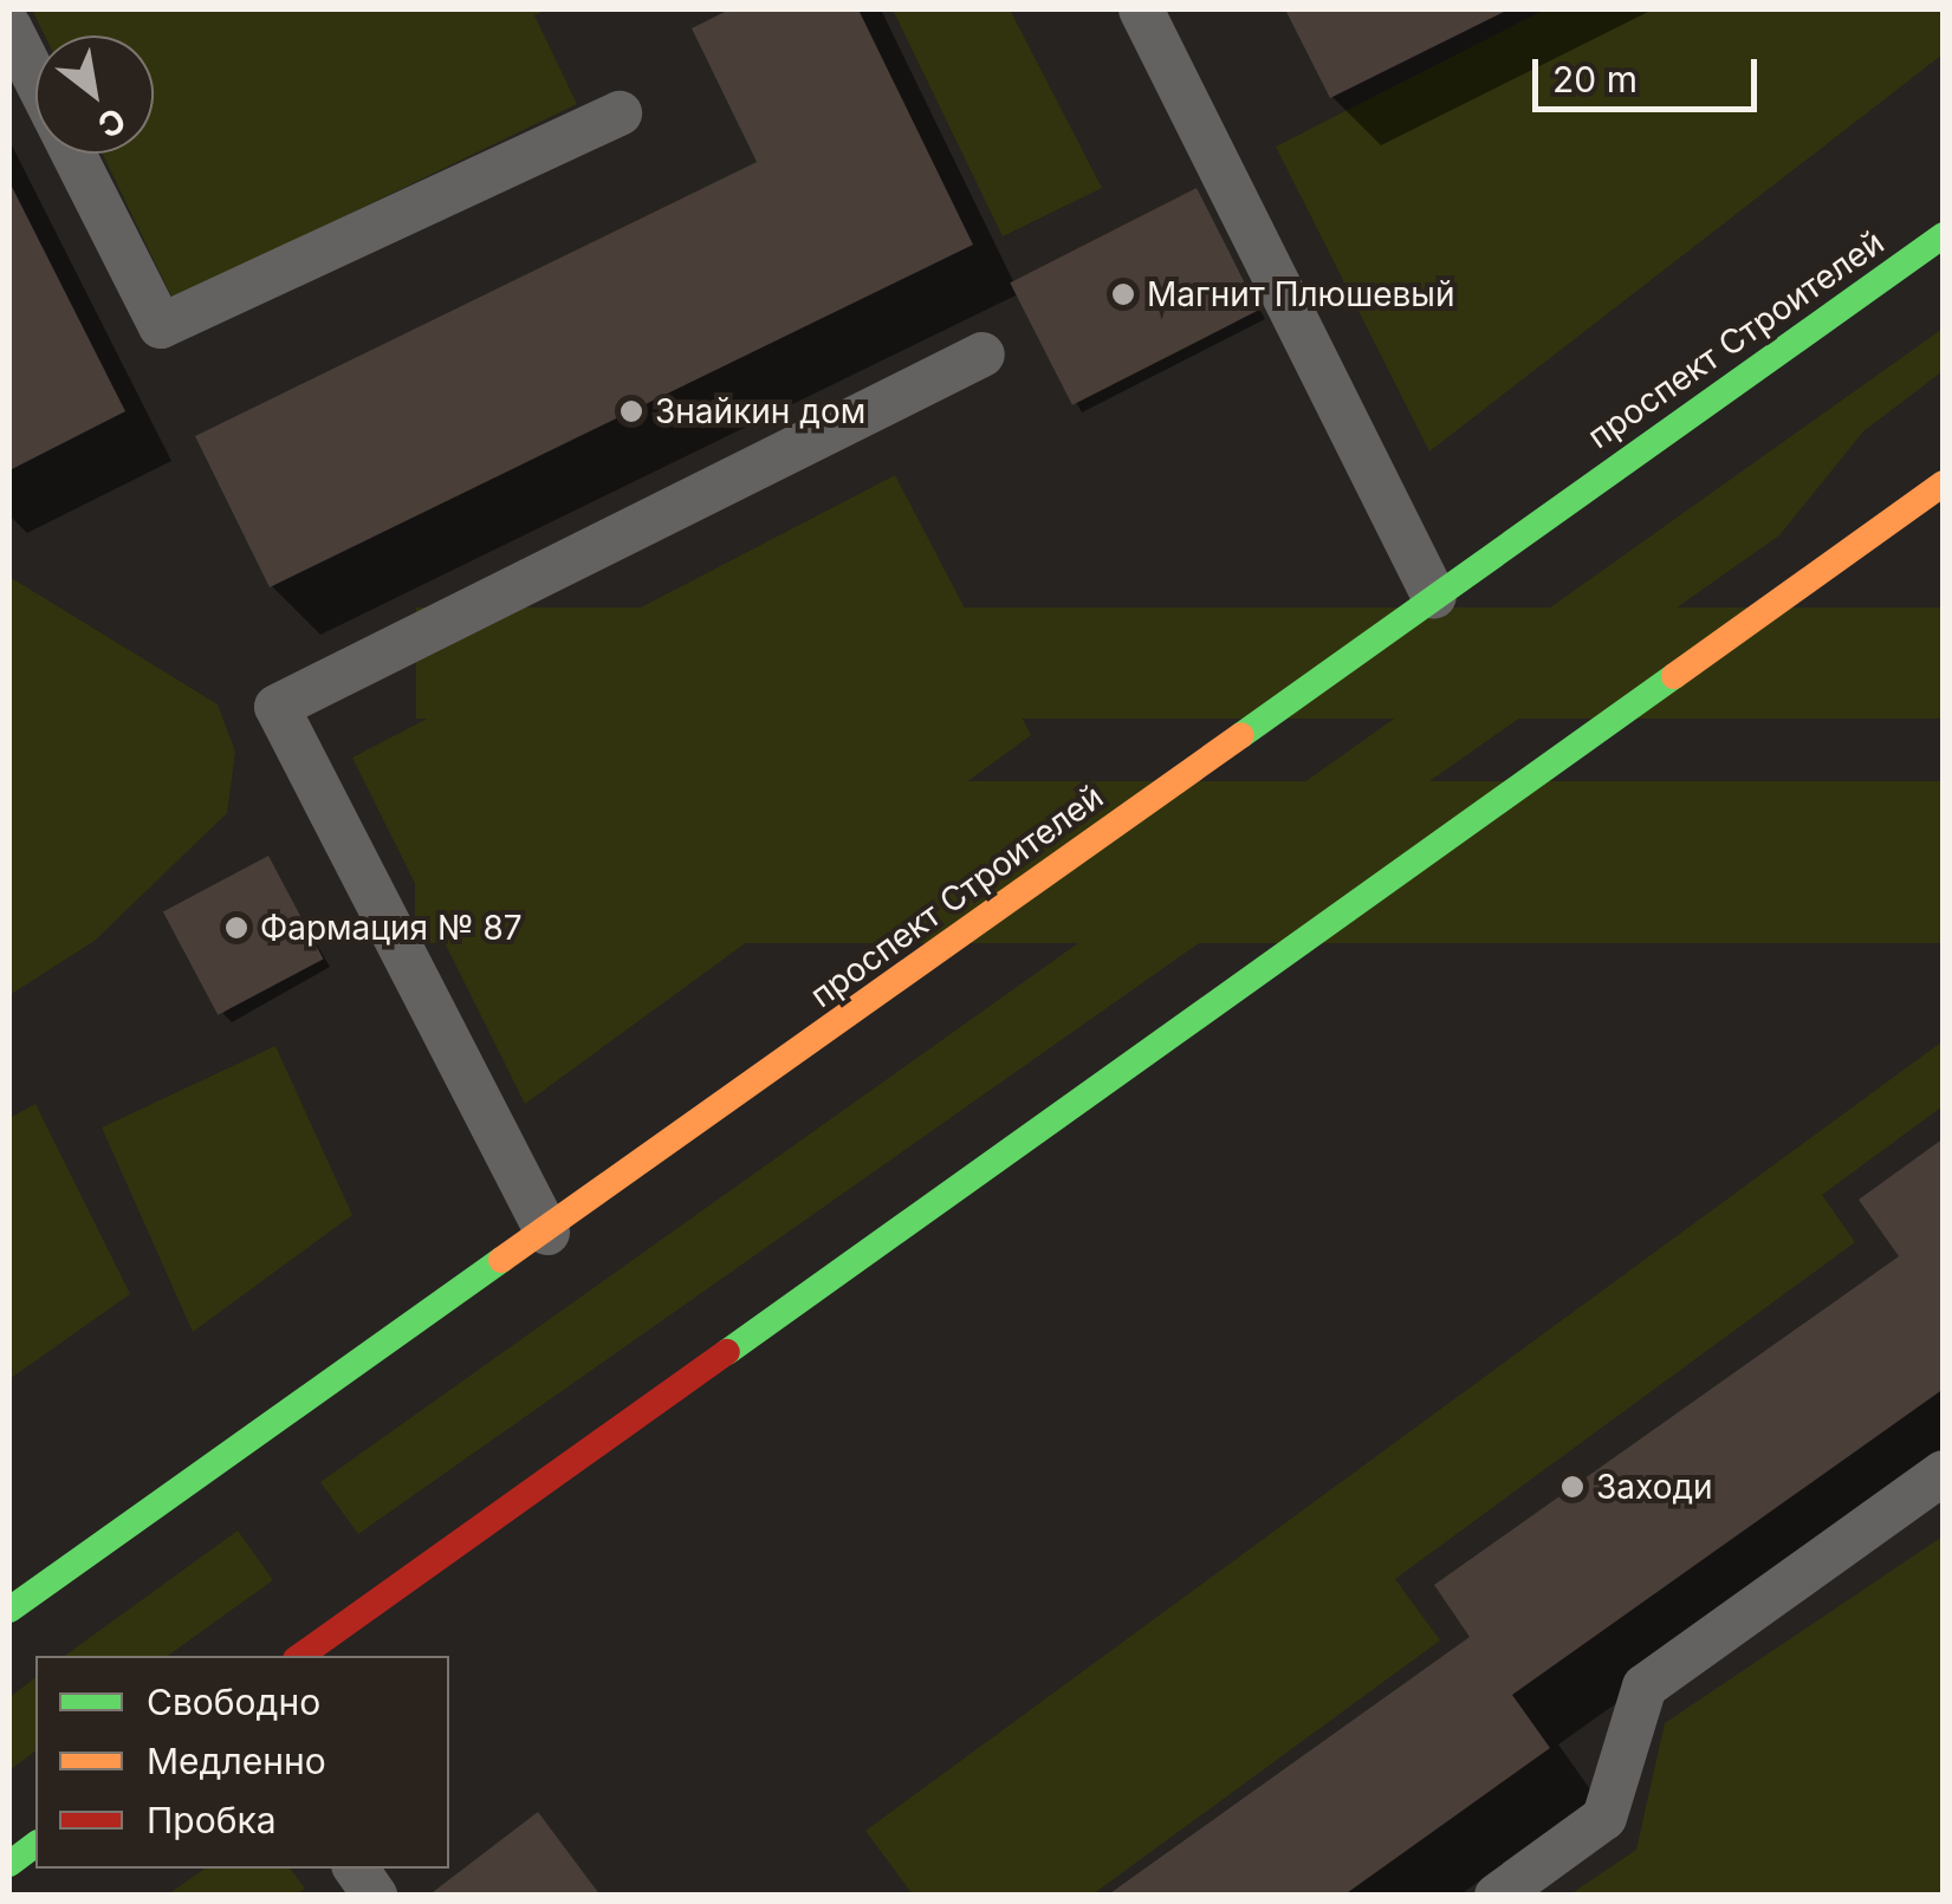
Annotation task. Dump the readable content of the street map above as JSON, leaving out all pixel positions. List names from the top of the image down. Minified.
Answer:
{"streets":{"main road":["проспект Строителей"]},"places":["Магнит Плюшевый","Знайкин дом","Фармация № 87","Заходи"],"legend":["Свободно","Медленно","Пробка"],"scale_bar":"20 m","north":"bottom right"}
